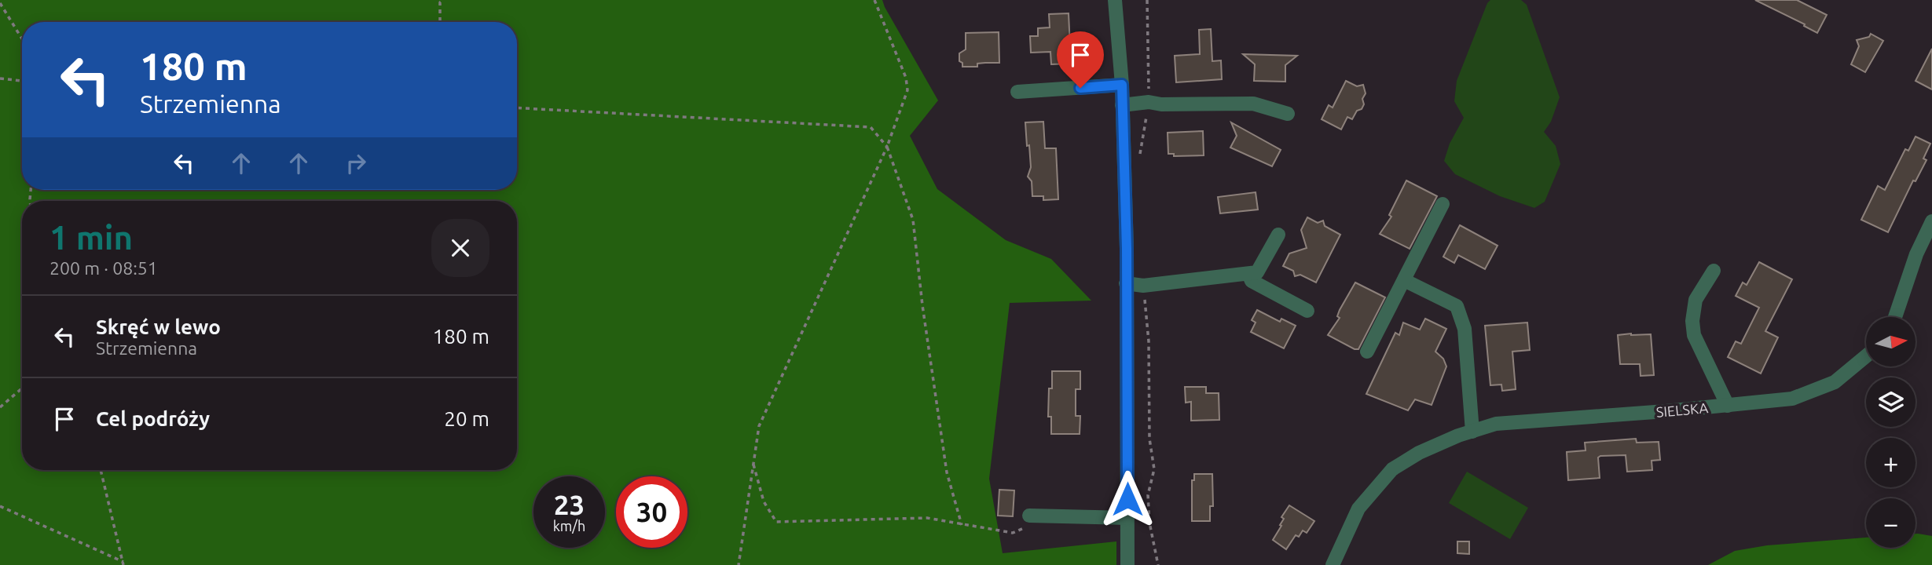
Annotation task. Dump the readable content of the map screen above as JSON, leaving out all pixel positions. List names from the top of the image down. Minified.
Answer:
{"streets":{"street":["SIELSKA"]},"north":"right","page":{"turn":["180 m","Strzemienna"],"heading":["1 min","200 m · 08:51"],"list":[{"name":"Skręć w lewo","note":"Strzemienna","value":"180 m"},{"name":"Cel podróży","value":"20 m"}],"map_buttons":["+","−"],"speed":"23 km/h","limit":"30"}}
